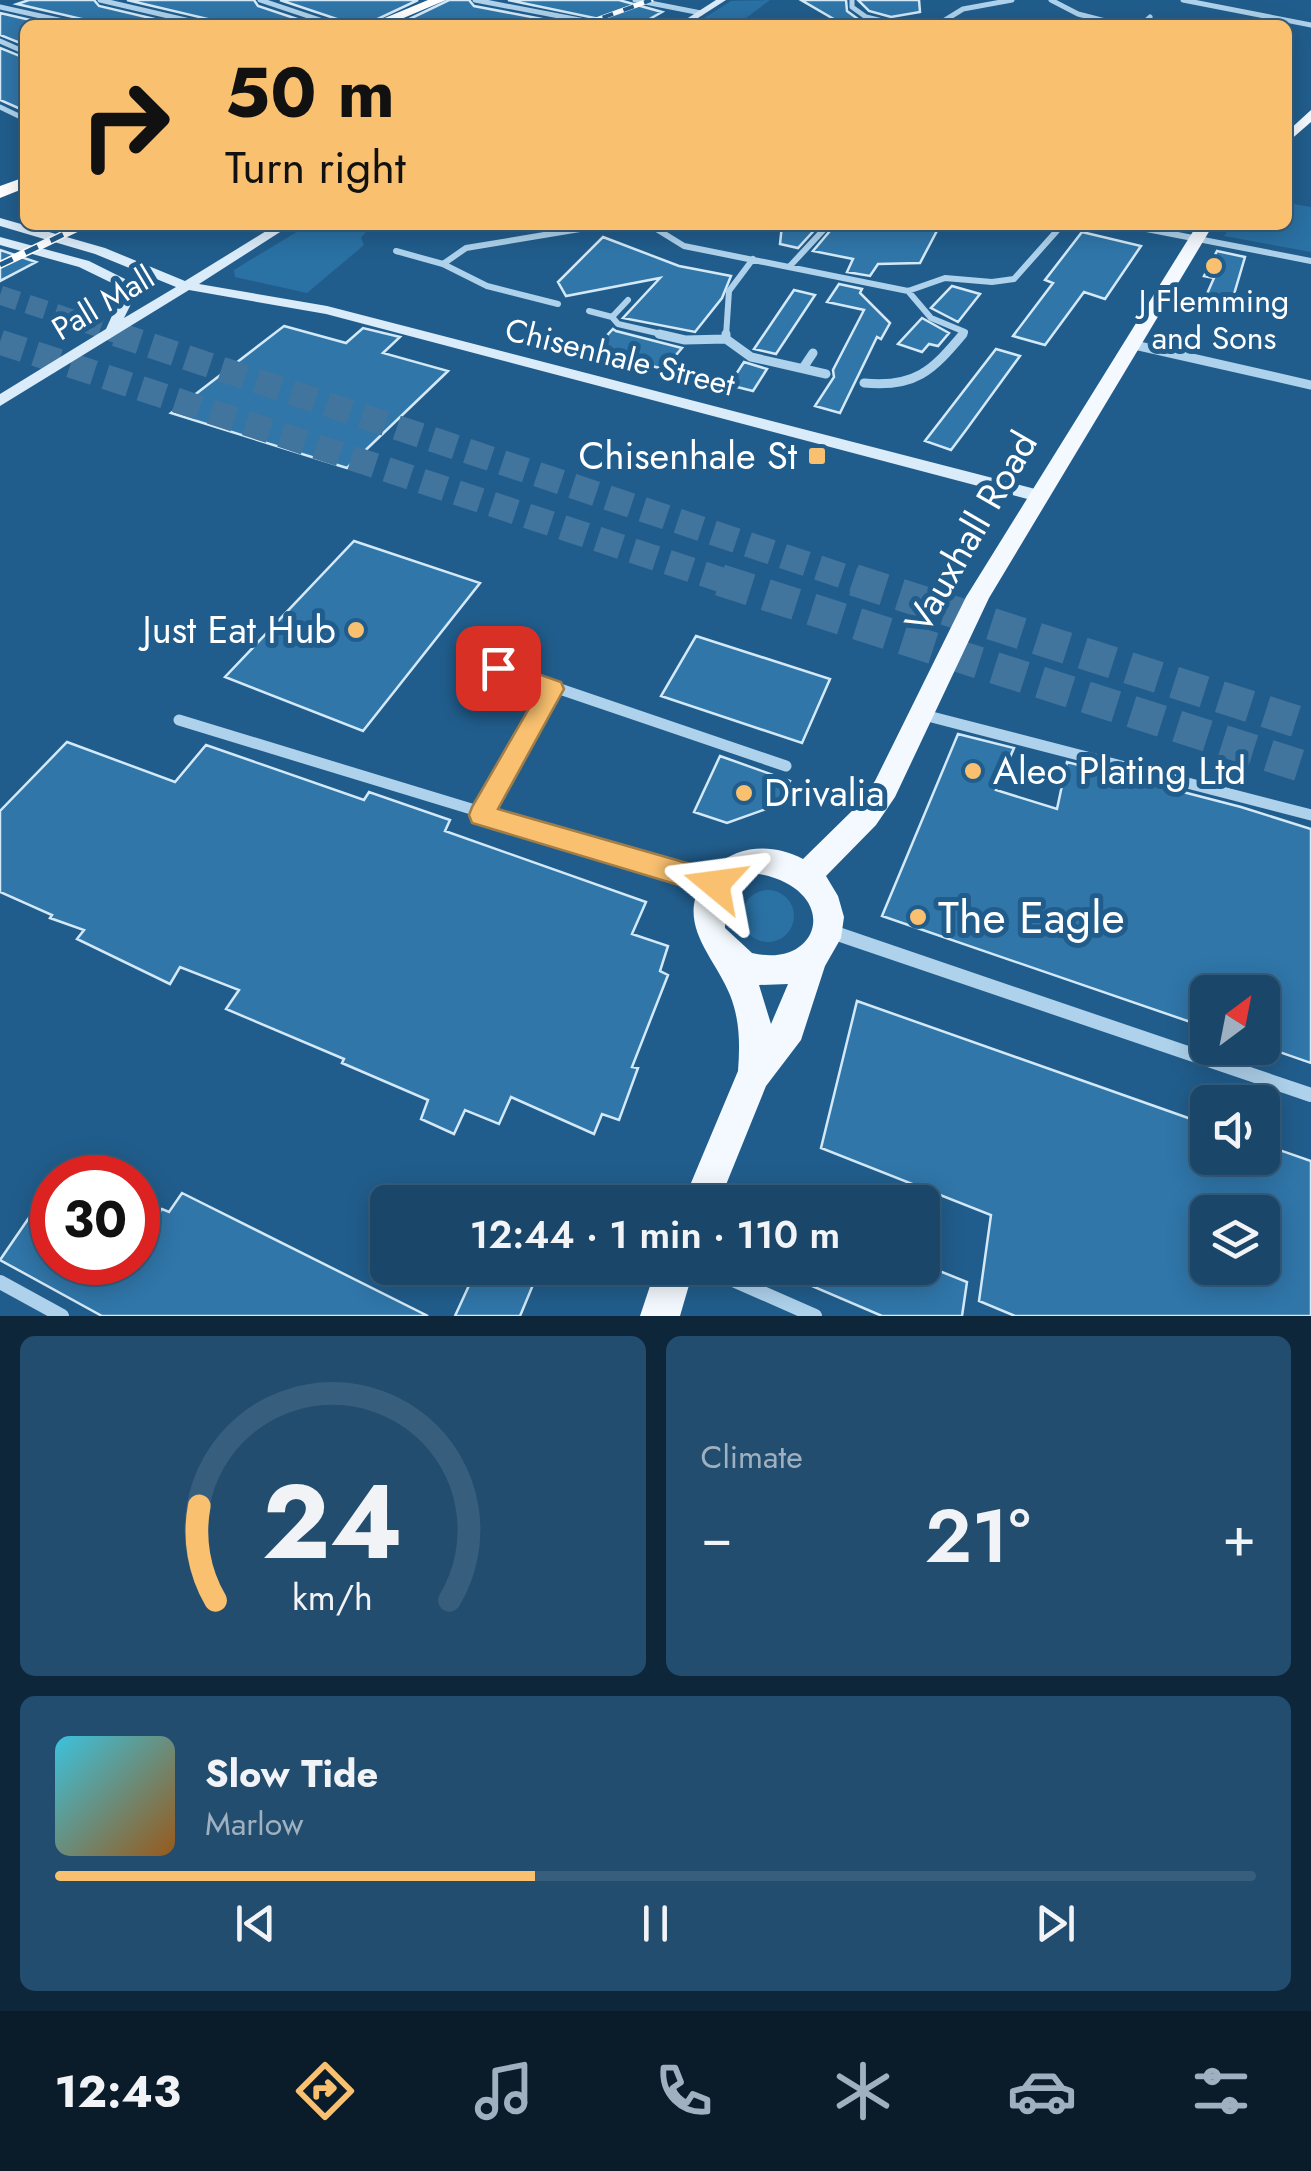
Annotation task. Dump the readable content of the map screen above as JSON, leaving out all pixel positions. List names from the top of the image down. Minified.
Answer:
{"streets":{"main road":["Vauxhall Road"],"street":["Pall Mall","Chisenhale Street"]},"crossings":[["Pall Mall","Chisenhale Street"],["Chisenhale Street","Vauxhall Road"]],"places":{"other":["J Flemming and Sons","Just Eat Hub","Aleo Plating Ltd","Drivalia","The Eagle"],"transit":["Chisenhale St"]},"north":"top right","page":{"turn":["50 m","Turn right"],"limit":"30","trip":"12:44 · 1 min · 110 m","tile":"Climate","heat":["−","21°","+"],"song":["Slow Tide","Marlow"],"tabs":"12:43","gauge":["24","km/h"]}}
